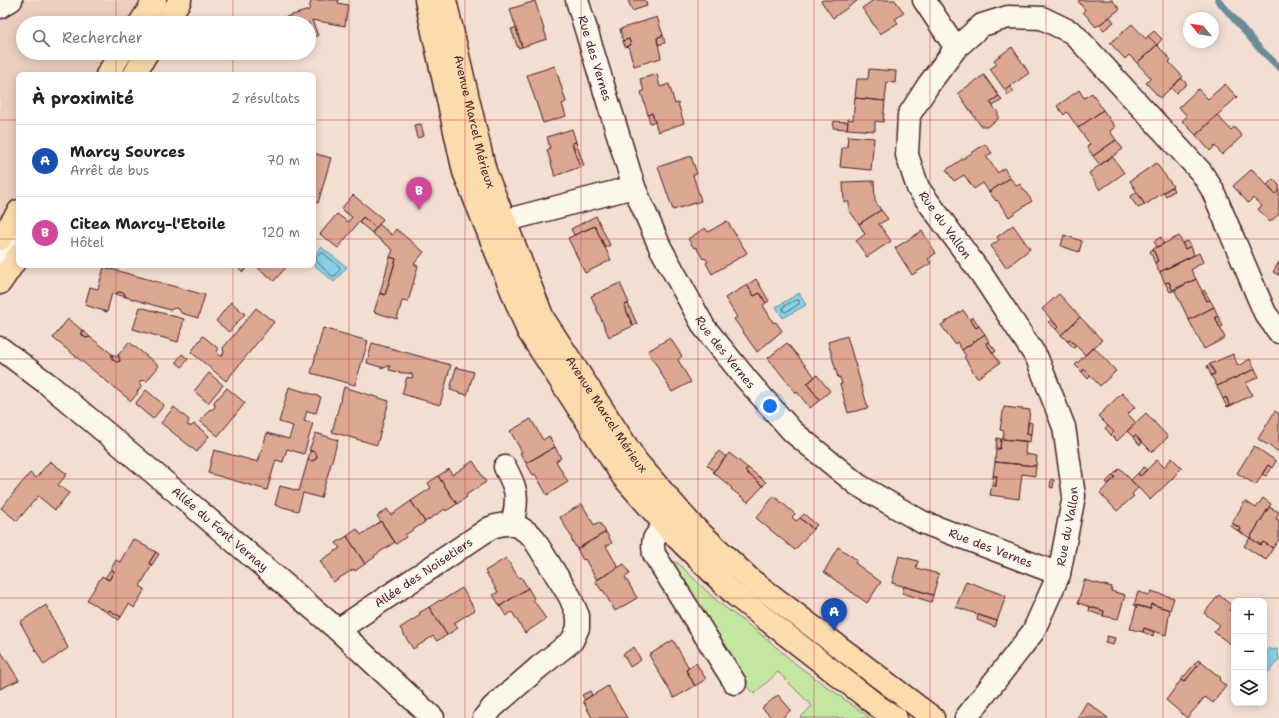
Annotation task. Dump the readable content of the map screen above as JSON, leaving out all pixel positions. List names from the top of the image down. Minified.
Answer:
{"streets":{"main road":["Avenue Marcel Mérieux"],"street":["Rue des Vernes","Rue du Vallon","Allée du Font Vernay","Allée des Noisetiers"]},"crossings":[["Rue des Vernes","Rue du Vallon"],["Allée du Font Vernay","Allée des Noisetiers"]],"north":"top left","page":{"search":"Rechercher","heading":["À proximité","2 résultats"],"list":[{"mark":"A","name":"Marcy Sources","note":"Arrêt de bus","value":"70 m"},{"mark":"B","name":"Citea Marcy-l'Etoile","note":"Hôtel","value":"120 m"}],"pins":["B","A"],"map_buttons":["+","−"]}}
